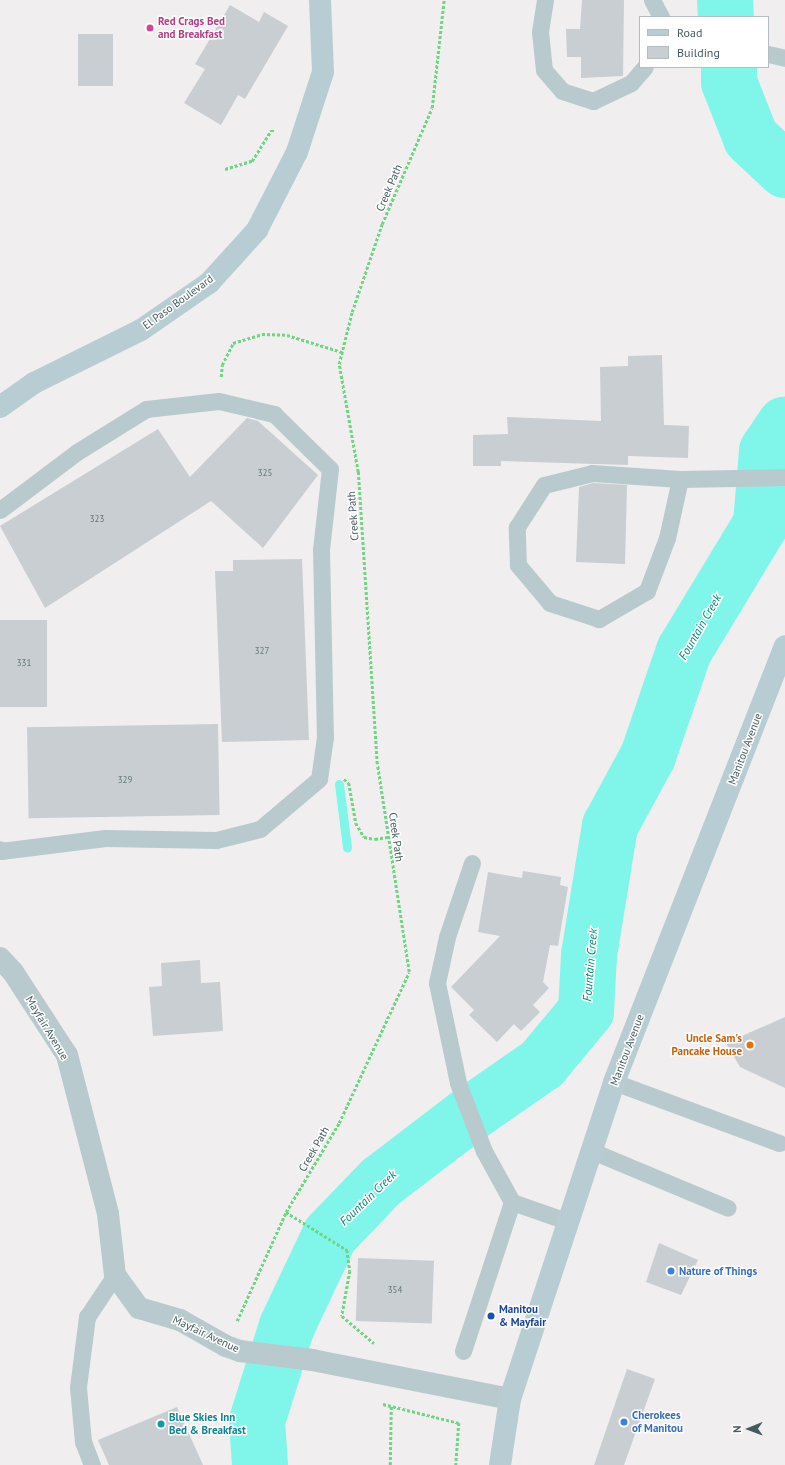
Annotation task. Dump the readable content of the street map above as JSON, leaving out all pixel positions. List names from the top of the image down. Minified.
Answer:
{"streets":{"main road":["El Paso Boulevard","Manitou Avenue"],"street":["Mayfair Avenue"],"path":["Creek Path"]},"crossings":[["Manitou Avenue","Mayfair Avenue"]],"water":["Fountain Creek"],"places":["Red Crags Bed and Breakfast","Uncle Sam's Pancake House","Nature of Things","Manitou & Mayfair","Cherokees of Manitou","Blue Skies Inn Bed & Breakfast"],"house_numbers":["325","323","327","331","329","354"],"legend":["Road","Building"],"north":"left"}
